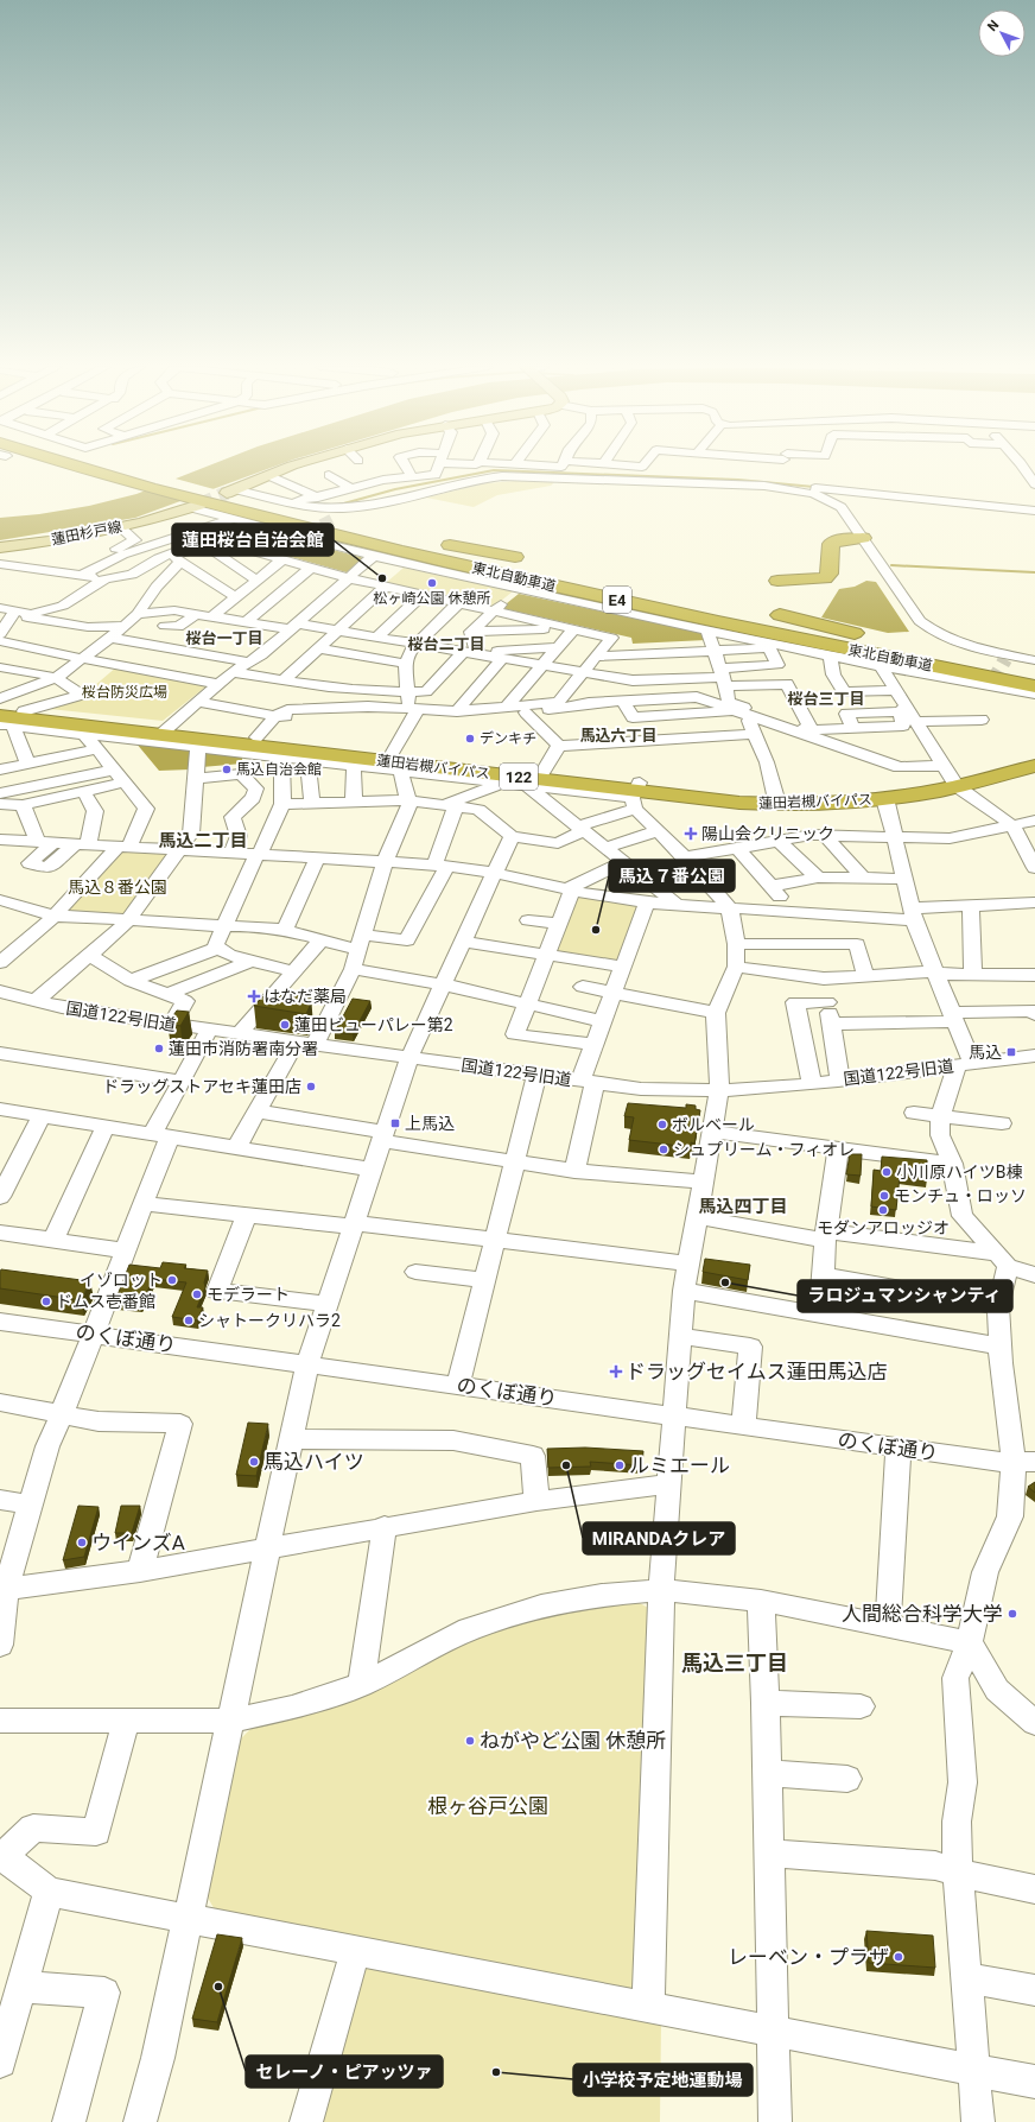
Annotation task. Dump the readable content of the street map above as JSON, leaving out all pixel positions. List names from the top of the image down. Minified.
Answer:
{"streets":{"highway":["東北自動車道","E4","蓮田岩槻バイパス","122"],"main road":["蓮田杉戸線"],"street":["国道122号旧道","のくぼ通り"]},"crossings":[["蓮田杉戸線","東北自動車道"]],"districts":["桜台一丁目","桜台二丁目","桜台三丁目","馬込六丁目","馬込二丁目","馬込四丁目","馬込三丁目"],"parks":["桜台防災広場","馬込８番公園","根ヶ谷戸公園"],"places":{"other":["蓮田桜台自治会館","松ヶ崎公園 休憩所","デンキチ","馬込自治会館","馬込７番公園","蓮田ビューパレー第2","蓮田市消防署南分署","ドラッグストアセキ蓮田店","ボルベール","シュプリーム・フィオレ","小川原ハイツB棟","モンチュ・ロッソ","モダンアロッジオ","イゾロット","ラロジュマンシャンティ","モデラート","ドムス壱番館","シャトークリハラ2","馬込ハイツ","MIRANDAクレア","ルミエール","ウインズA","人間総合科学大学","ねがやど公園 休憩所","レーベン・プラザ","セレーノ・ピアッツァ","小学校予定地運動場"],"health":["陽山会クリニック","はなだ薬局","ドラッグセイムス蓮田馬込店"],"transit":["馬込","上馬込"]},"north":"top left"}
